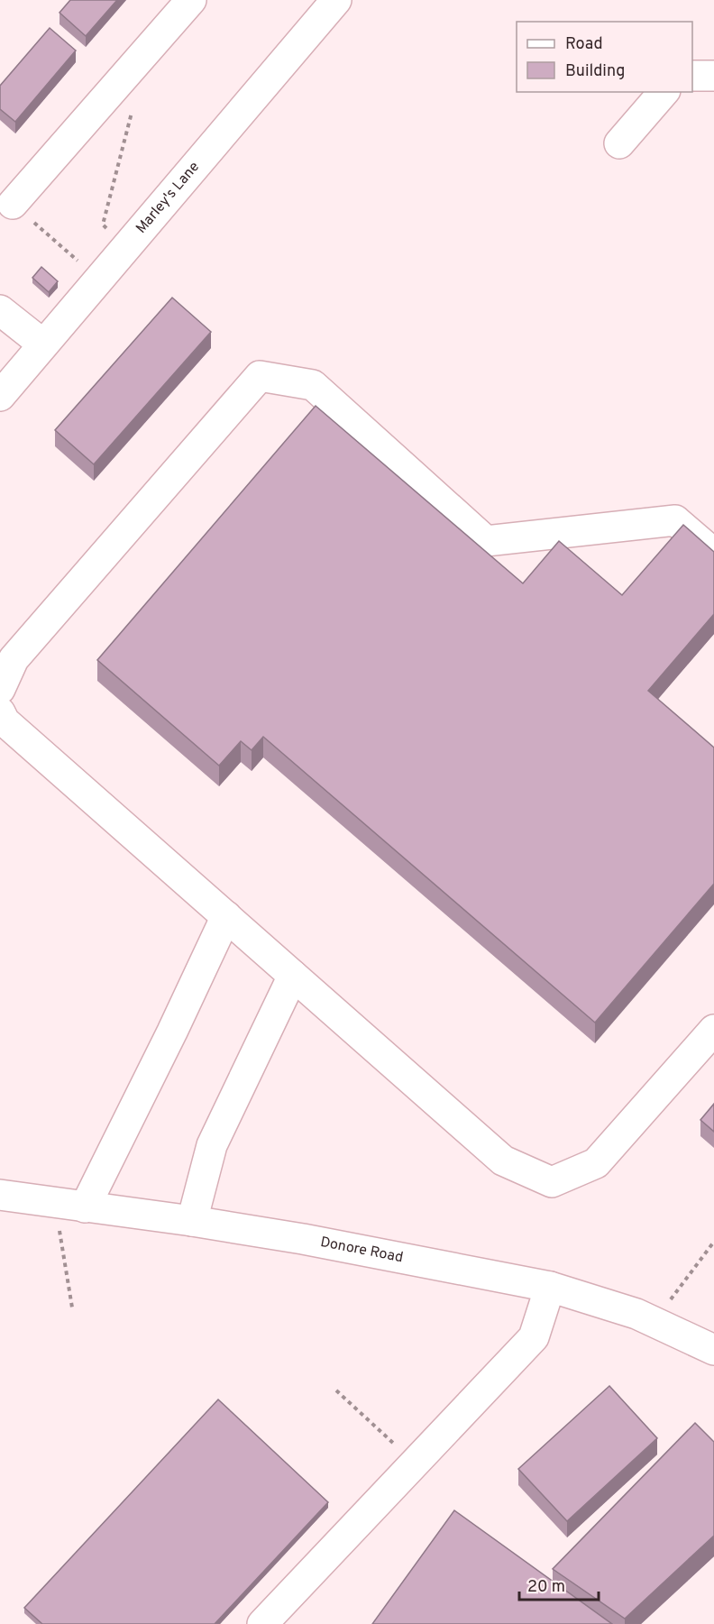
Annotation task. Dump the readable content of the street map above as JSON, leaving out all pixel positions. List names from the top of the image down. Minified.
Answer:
{"streets":{"street":["Marley's Lane","Donore Road"]},"legend":["Road","Building"],"scale_bar":"20 m"}
